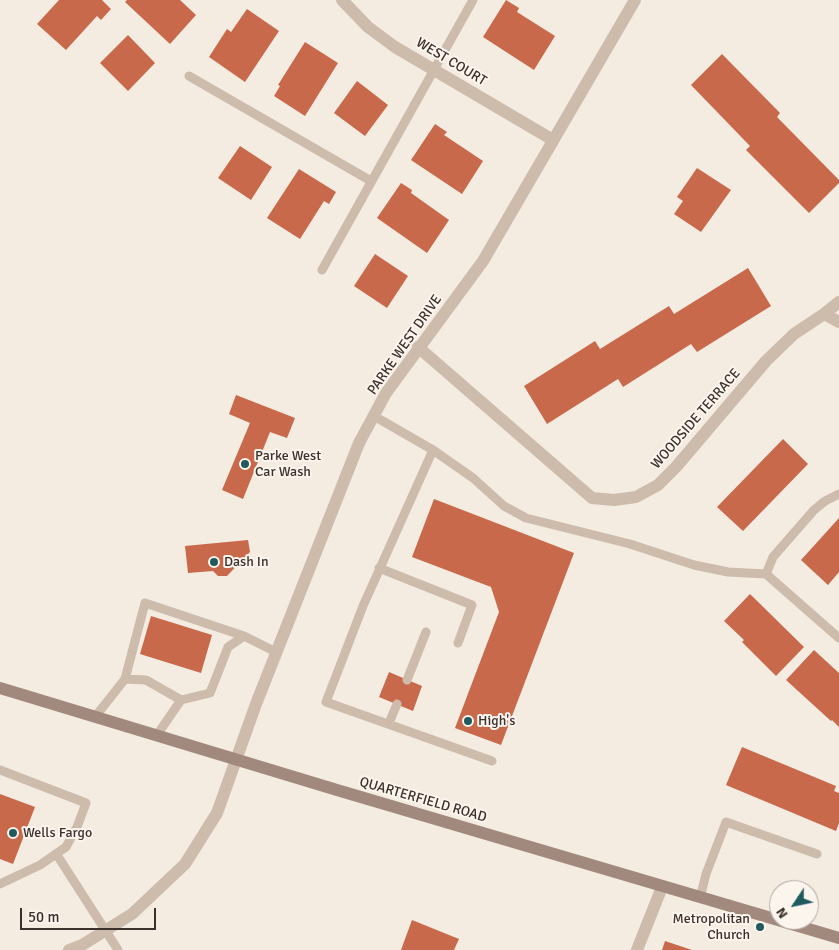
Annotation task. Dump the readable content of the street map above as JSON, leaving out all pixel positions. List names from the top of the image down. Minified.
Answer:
{"streets":{"main road":["QUARTERFIELD ROAD"],"street":["WEST COURT","PARKE WEST DRIVE","WOODSIDE TERRACE"]},"crossings":[["WEST COURT","PARKE WEST DRIVE"],["PARKE WEST DRIVE","WOODSIDE TERRACE"],["PARKE WEST DRIVE","QUARTERFIELD ROAD"]],"places":["Parke West Car Wash","Dash In","High's","Wells Fargo","Metropolitan Church"],"scale_bar":"50 m","north":"bottom left"}
